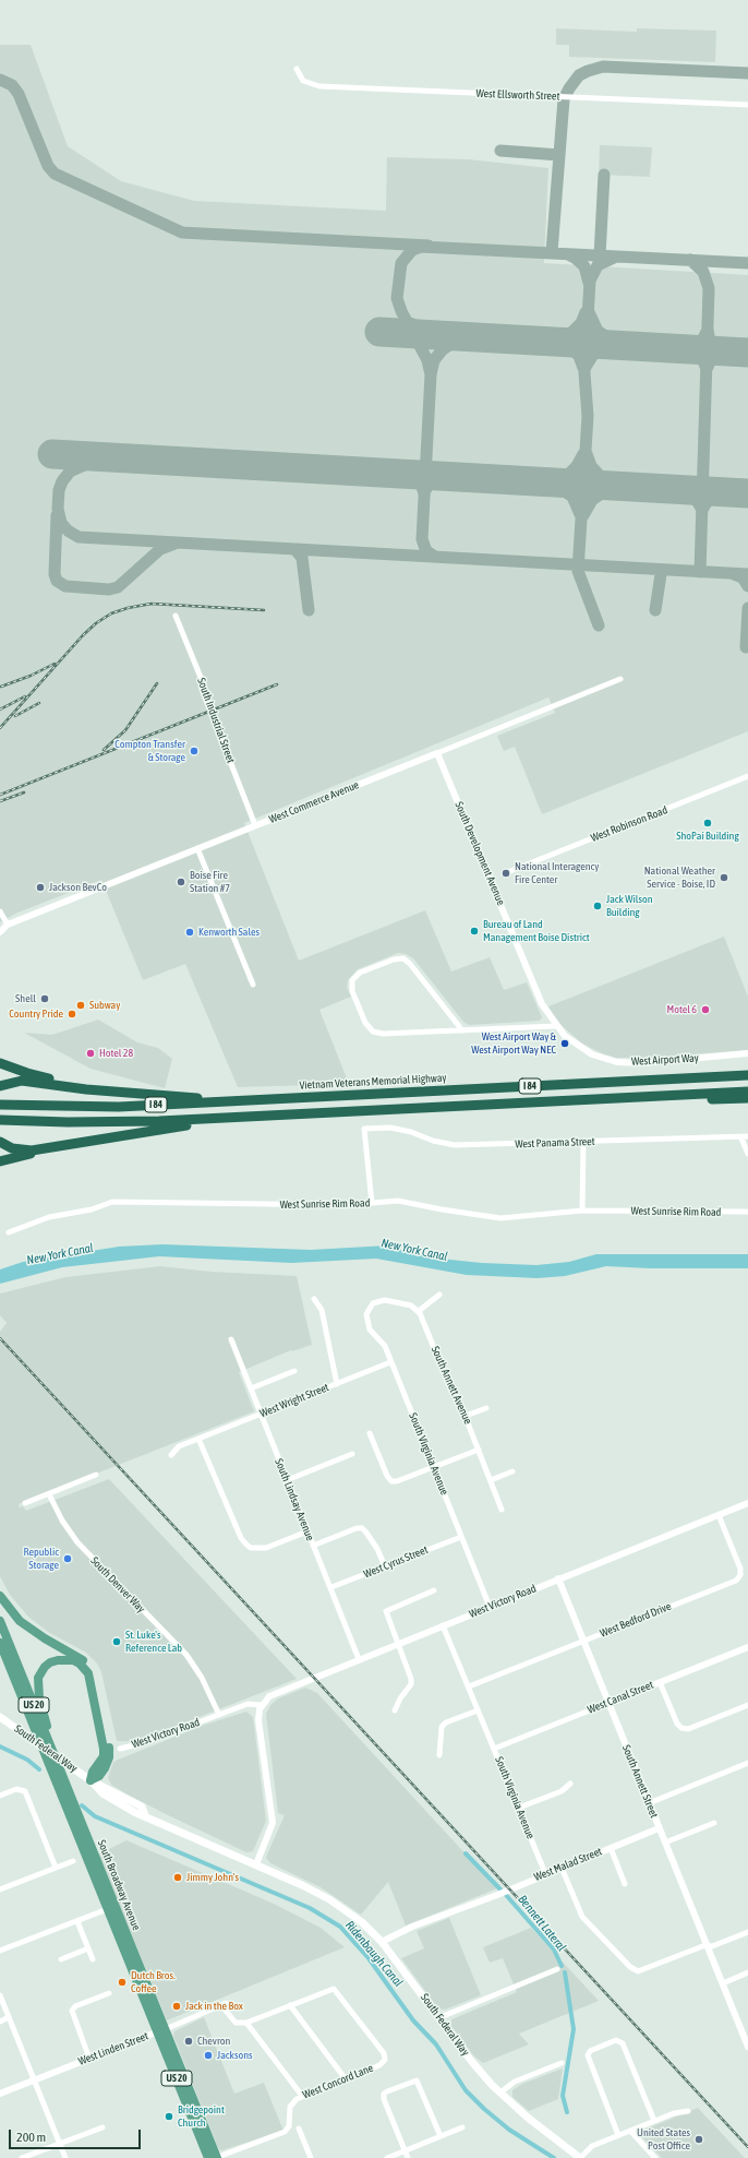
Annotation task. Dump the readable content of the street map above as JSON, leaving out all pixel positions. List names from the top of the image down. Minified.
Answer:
{"streets":{"highway":["Vietnam Veterans Memorial Highway","I 84"],"main road":["US 20","South Federal Way","South Broadway Avenue"],"street":["West Ellsworth Street","South Industrial Street","West Commerce Avenue","West Robinson Road","South Development Avenue","West Airport Way","West Panama Street","West Sunrise Rim Road","South Annett Avenue","West Wright Street","South Virginia Avenue","South Lindsay Avenue","West Cyrus Street","South Denver Way","West Victory Road","West Bedford Drive","West Canal Street","South Annett Street","West Malad Street","West Linden Street","West Concord Lane"]},"crossings":[["South Industrial Street","West Commerce Avenue"],["West Commerce Avenue","South Development Avenue"],["South Development Avenue","West Airport Way"],["West Panama Street","West Sunrise Rim Road"],["South Annett Avenue","South Virginia Avenue"],["West Wright Street","South Virginia Avenue"],["West Wright Street","South Lindsay Avenue"],["South Virginia Avenue","West Cyrus Street"],["South Virginia Avenue","West Victory Road"],["South Virginia Avenue","West Bedford Drive"],["South Virginia Avenue","West Canal Street"],["South Virginia Avenue","West Malad Street"],["South Lindsay Avenue","West Cyrus Street"],["South Lindsay Avenue","West Victory Road"],["South Denver Way","West Victory Road"],["West Victory Road","West Bedford Drive"],["West Victory Road","South Annett Street"],["West Bedford Drive","South Annett Street"],["West Canal Street","South Annett Street"],["South Federal Way","West Malad Street"],["South Annett Street","West Malad Street"],["South Broadway Avenue","West Linden Street"],["South Broadway Avenue","West Concord Lane"]],"water":["New York Canal","Bennett Lateral","Ridenbaugh Canal"],"places":["Compton Transfer & Storage","ShoPai Building","National Interagency Fire Center","National Weather Service - Boise, ID","Boise Fire Station #7","Jackson BevCo","Jack Wilson Building","Bureau of Land Management Boise District","Kenworth Sales","Shell","Subway","Motel 6","Country Pride","West Airport Way & West Airport Way NEC","Hotel 28","Republic Storage","St. Luke's Reference Lab","Jimmy John's","Dutch Bros. Coffee","Jack in the Box","Chevron","Jacksons","Bridgepoint Church","United States Post Office"],"scale_bar":"200 m"}
